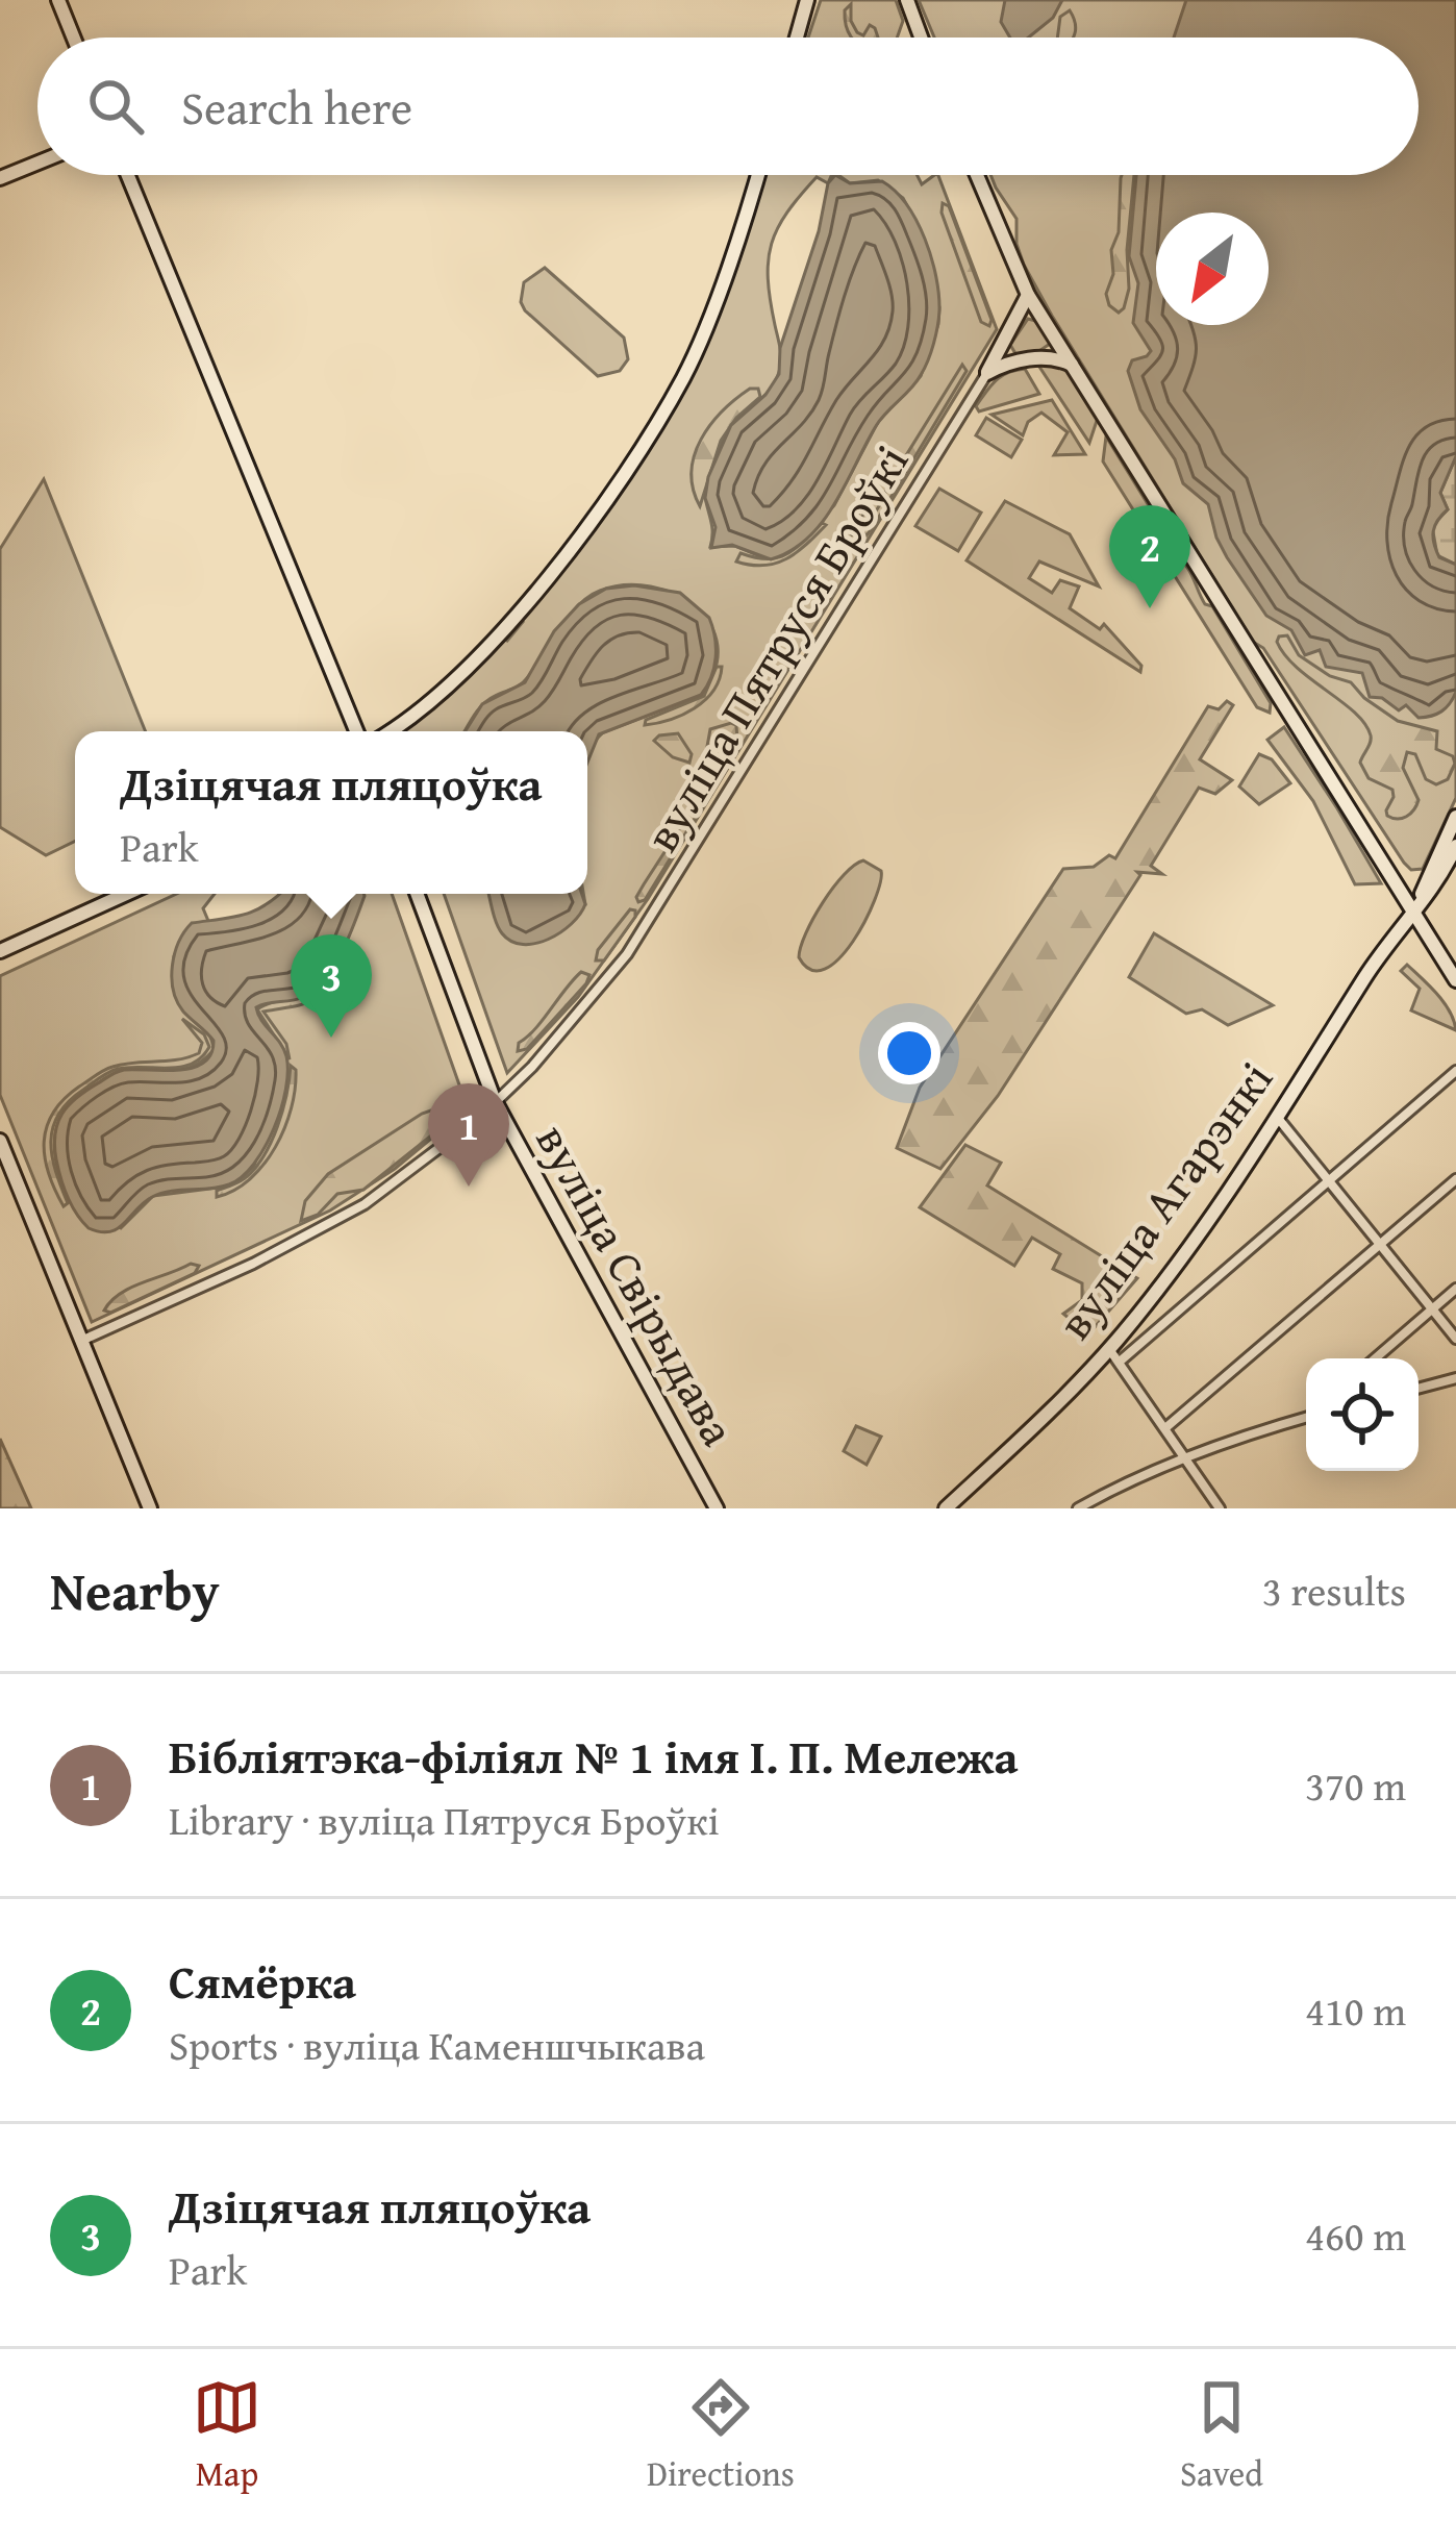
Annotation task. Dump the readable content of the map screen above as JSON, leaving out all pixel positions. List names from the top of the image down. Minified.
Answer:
{"streets":{"street":["вуліца Пятруся Броўкі","вуліца Агарэнкі","вуліца Свірыдава"]},"crossings":[["вуліца Пятруся Броўкі","вуліца Свірыдава"]],"north":"bottom left","page":{"search":"Search here","pins":["2","3","1"],"popup":["Дзіцячая пляцоўка","Park"],"heading":["Nearby","3 results"],"list":[{"mark":"1","name":"Бібліятэка-філіял № 1 імя І. П. Мележа","note":"Library · вуліца Пятруся Броўкі","value":"370 m"},{"mark":"2","name":"Сямёрка","note":"Sports · вуліца Каменшчыкава","value":"410 m"},{"mark":"3","name":"Дзіцячая пляцоўка","note":"Park","value":"460 m"}],"nav":["Map","Directions","Saved"]}}
